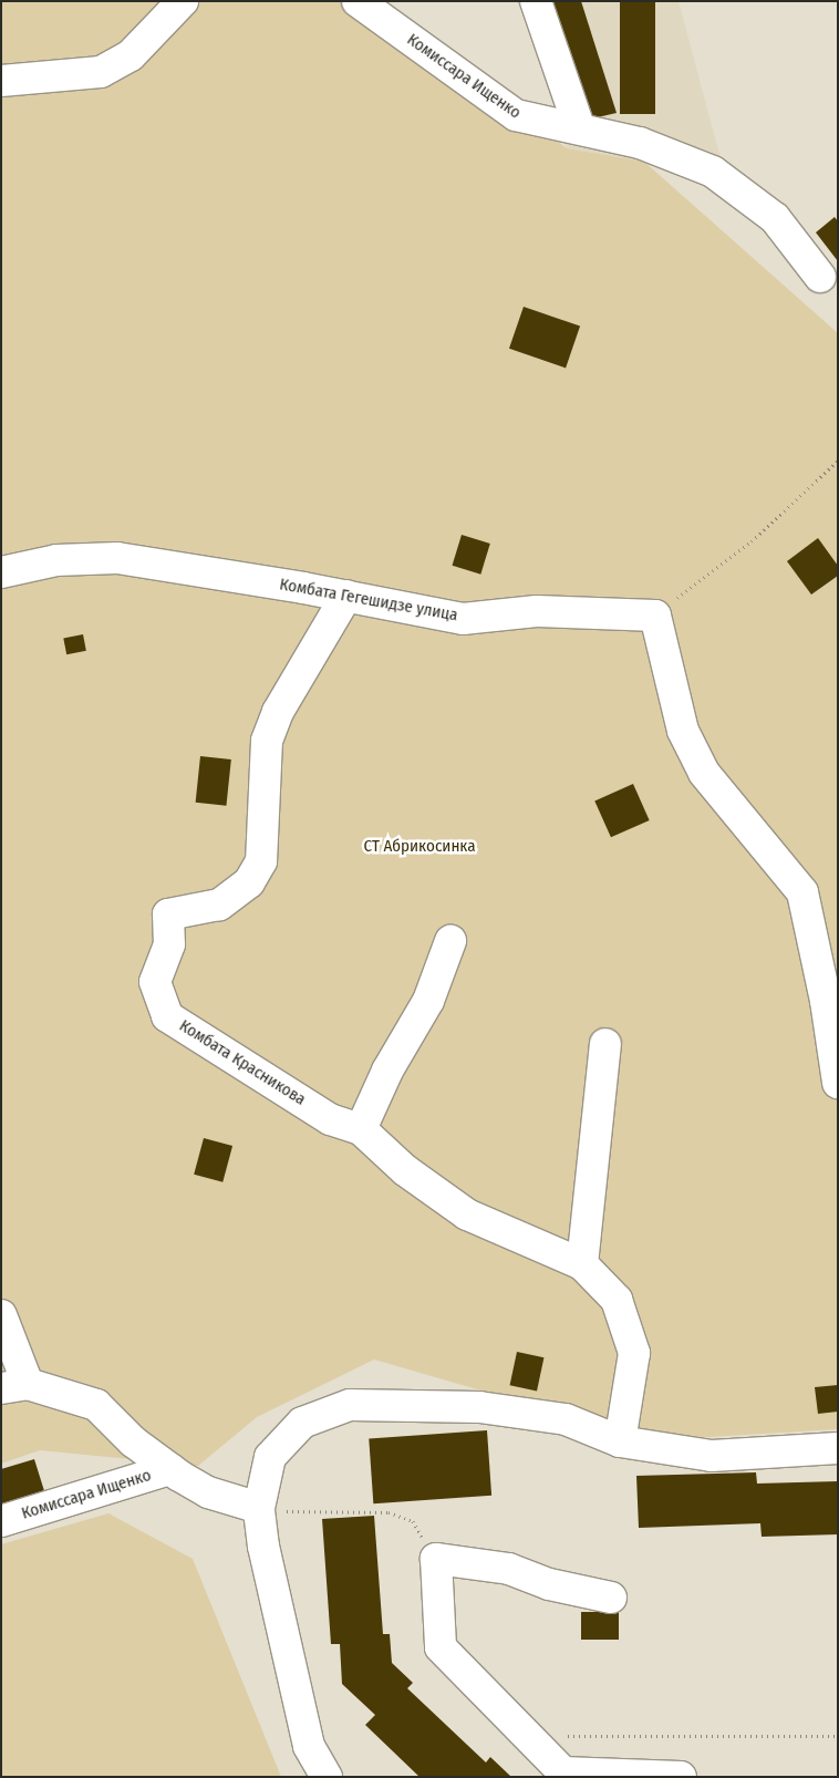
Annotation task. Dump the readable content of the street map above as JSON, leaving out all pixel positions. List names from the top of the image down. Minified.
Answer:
{"streets":{"street":["Комиссара Ищенко","Комбата Гегешидзе улица","Комбата Красникова"]},"crossings":[["Комбата Гегешидзе улица","Комбата Красникова"]],"parks":["СТ Абрикосинка"]}
